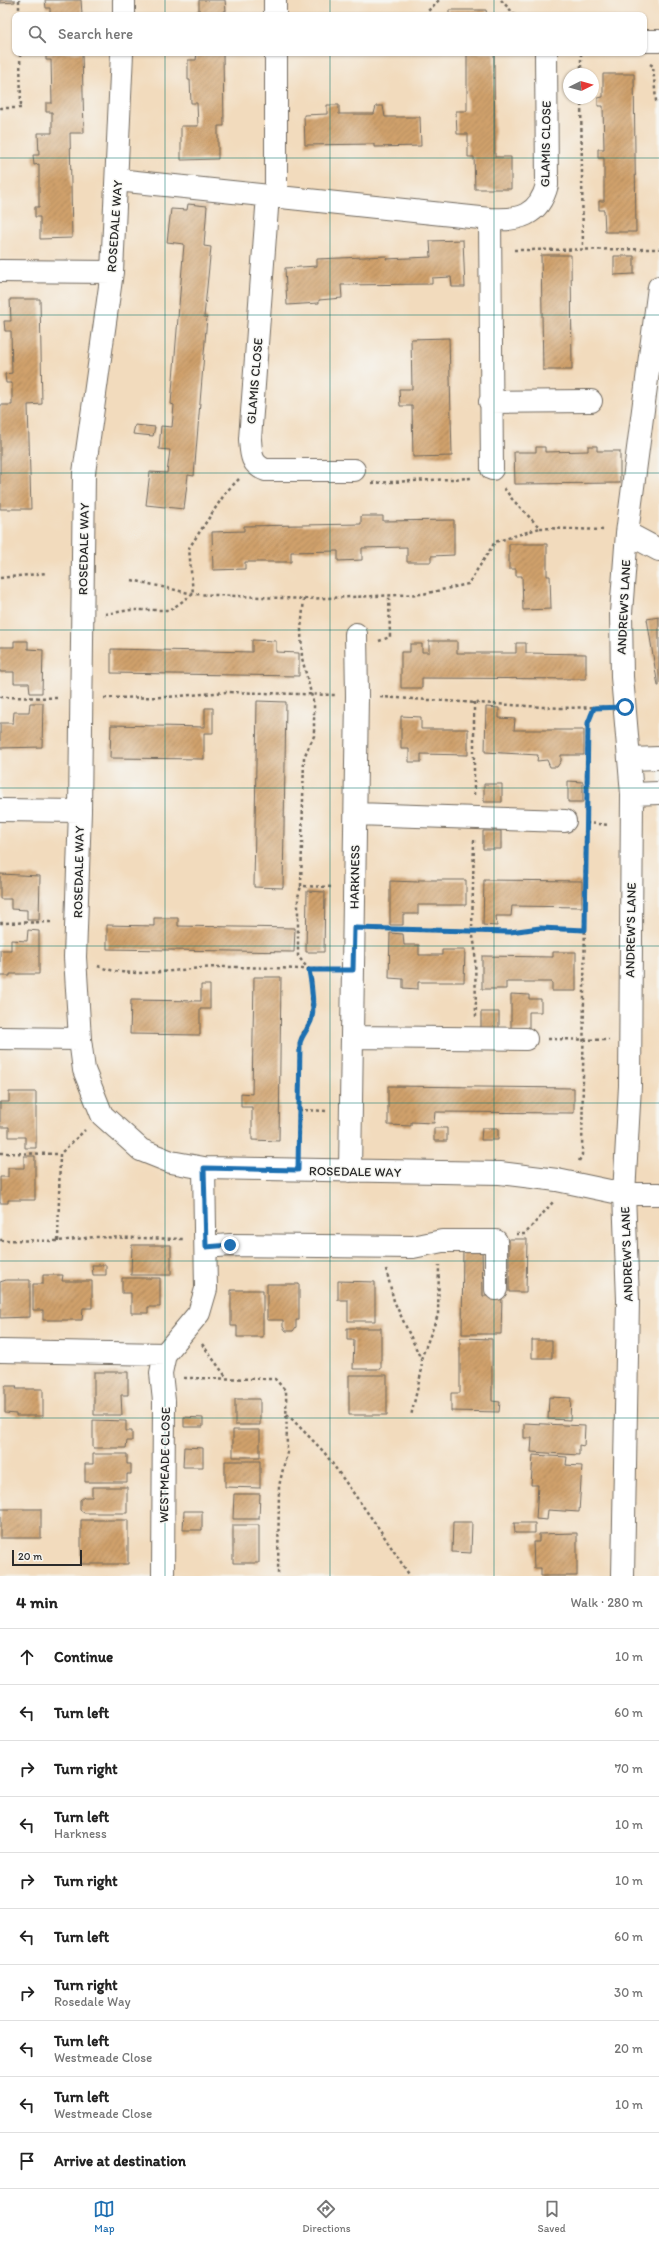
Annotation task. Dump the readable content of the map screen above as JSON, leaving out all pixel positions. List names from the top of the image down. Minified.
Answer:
{"streets":{"street":["GLAMIS CLOSE","ROSEDALE WAY","ANDREW'S LANE","HARKNESS","WESTMEADE CLOSE"]},"crossings":[["GLAMIS CLOSE","ROSEDALE WAY"],["ROSEDALE WAY","ANDREW'S LANE"],["ROSEDALE WAY","HARKNESS"]],"scale_bar":"20 m","north":"right","page":{"search":"Search here","scale":"20 m","heading":["4 min","Walk · 280 m"],"list":[["Continue","10 m"],["Turn left","60 m"],["Turn right","70 m"],["Turn left","Harkness","10 m"],["Turn right","10 m"],["Turn left","60 m"],["Turn right","Rosedale Way","30 m"],["Turn left","Westmeade Close","20 m"],["Turn left","Westmeade Close","10 m"],"Arrive at destination"],"nav":["Map","Directions","Saved"]}}
